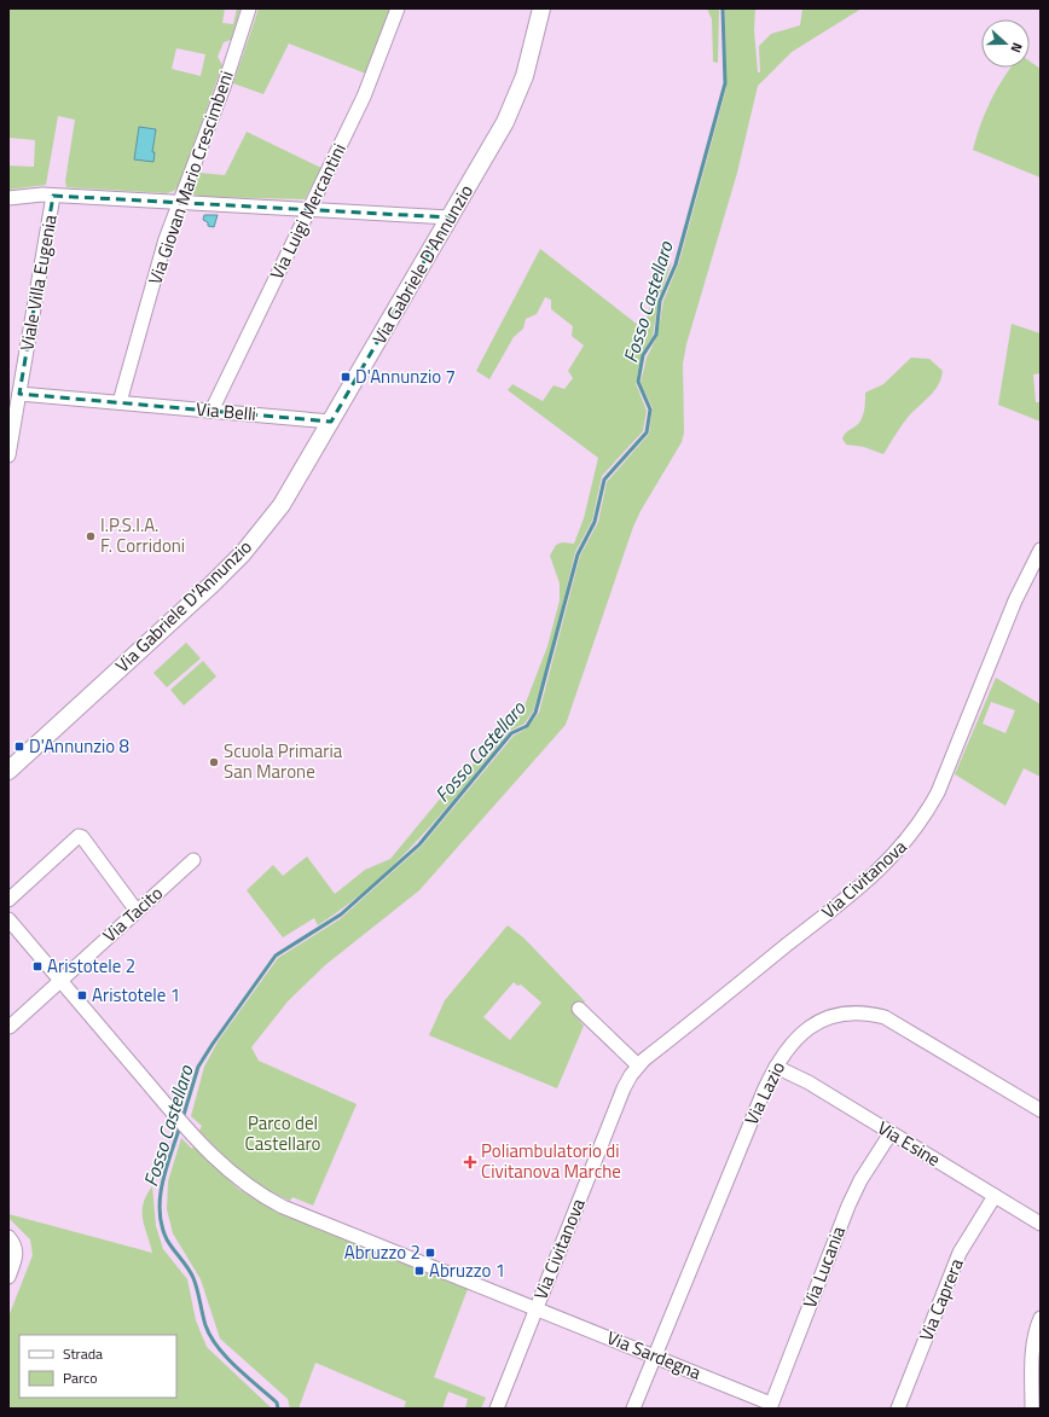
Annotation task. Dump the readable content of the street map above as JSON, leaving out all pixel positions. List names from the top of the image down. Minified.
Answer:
{"streets":{"main road":["Via Gabriele D'Annunzio"],"street":["Via Giovan Mario Crescimbeni","Via Luigi Mercantini","Viale Villa Eugenia","Via Belli","Via Civitanova","Via Tacito","Via Lazio","Via Esine","Via Lucania","Via Caprera","Via Sardegna"]},"crossings":[["Via Giovan Mario Crescimbeni","Via Belli"],["Via Luigi Mercantini","Via Belli"],["Via Gabriele D'Annunzio","Via Belli"],["Viale Villa Eugenia","Via Belli"],["Via Civitanova","Via Sardegna"],["Via Tacito","Via Sardegna"],["Via Lazio","Via Esine"],["Via Lazio","Via Sardegna"],["Via Esine","Via Lucania"],["Via Esine","Via Caprera"],["Via Lucania","Via Sardegna"]],"water":["Fosso Castellaro"],"parks":["Parco del Castellaro"],"places":{"transit":["D'Annunzio 7","D'Annunzio 8","Aristotele 2","Aristotele 1","Abruzzo 2","Abruzzo 1"],"other":["I.P.S.I.A. F. Corridoni","Scuola Primaria San Marone"],"health":["Poliambulatorio di Civitanova Marche"]},"legend":["Strada","Parco"],"north":"right"}
